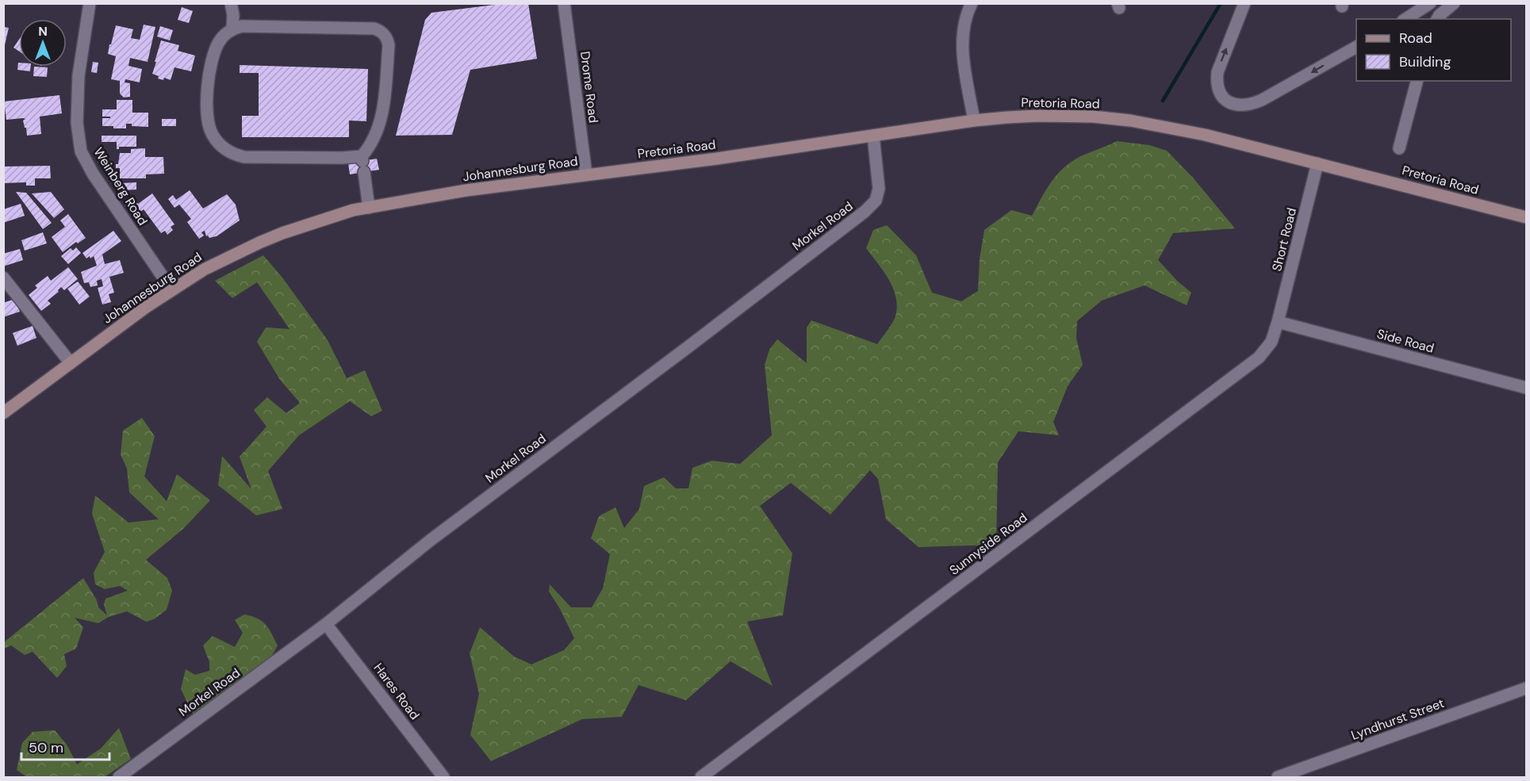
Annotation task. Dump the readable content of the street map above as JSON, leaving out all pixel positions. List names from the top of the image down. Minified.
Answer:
{"streets":{"main road":["Pretoria Road","Johannesburg Road"],"street":["Drome Road","Weinberg Road","Morkel Road","Short Road","Side Road","Sunnyside Road","Hares Road","Lyndhurst Street"]},"crossings":[["Drome Road","Pretoria Road"],["Drome Road","Johannesburg Road"],["Pretoria Road","Johannesburg Road"],["Pretoria Road","Morkel Road"],["Pretoria Road","Short Road"],["Johannesburg Road","Weinberg Road"],["Morkel Road","Hares Road"],["Short Road","Side Road"],["Short Road","Sunnyside Road"],["Side Road","Sunnyside Road"]],"legend":["Road","Building"],"scale_bar":"50 m","north":"top"}
